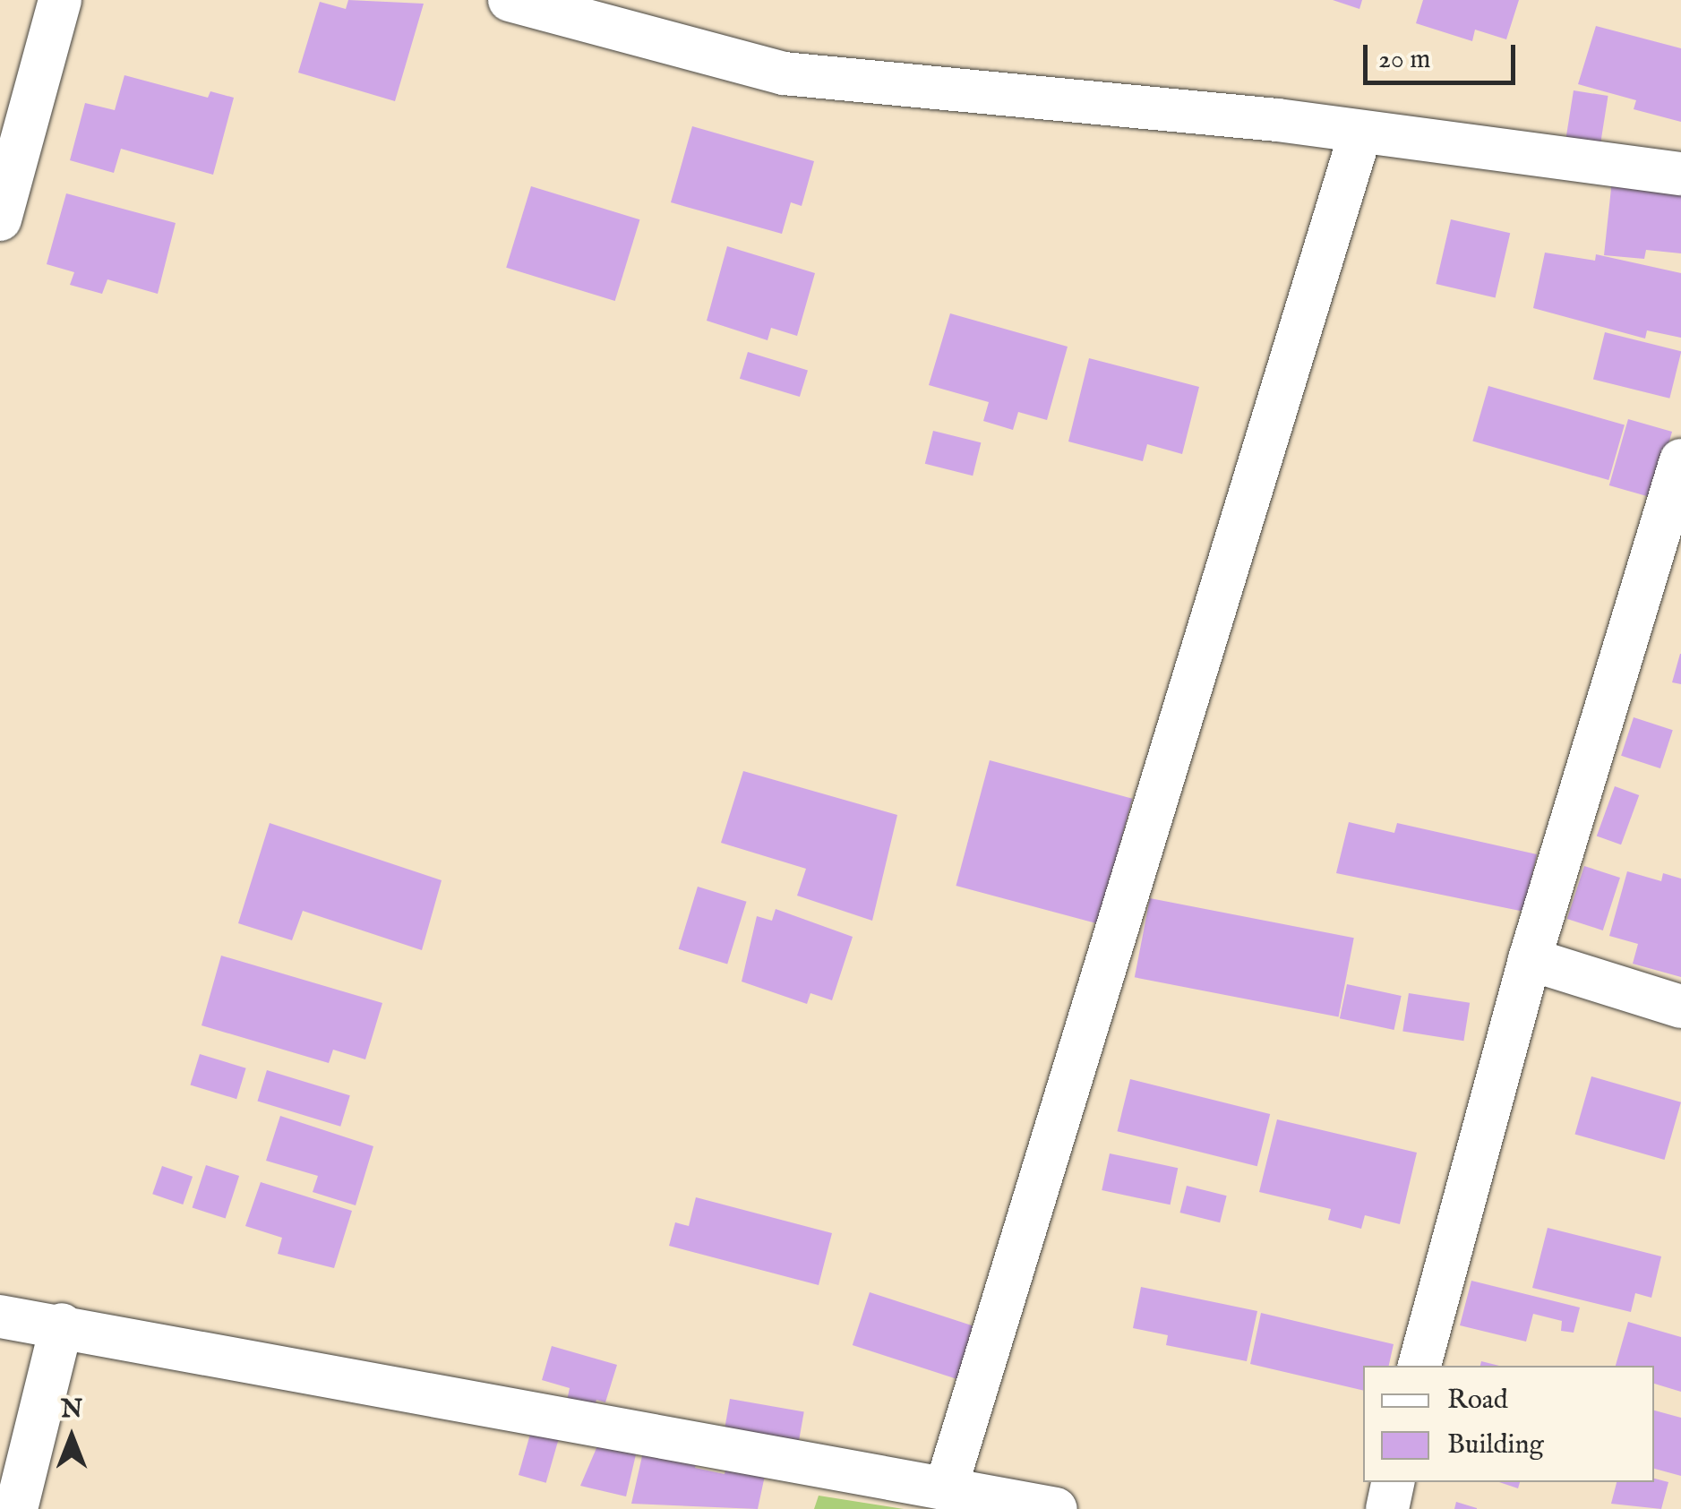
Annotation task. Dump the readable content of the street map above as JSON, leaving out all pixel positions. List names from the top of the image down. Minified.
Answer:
{"legend":["Road","Building"],"scale_bar":"20 m","north":"top"}
